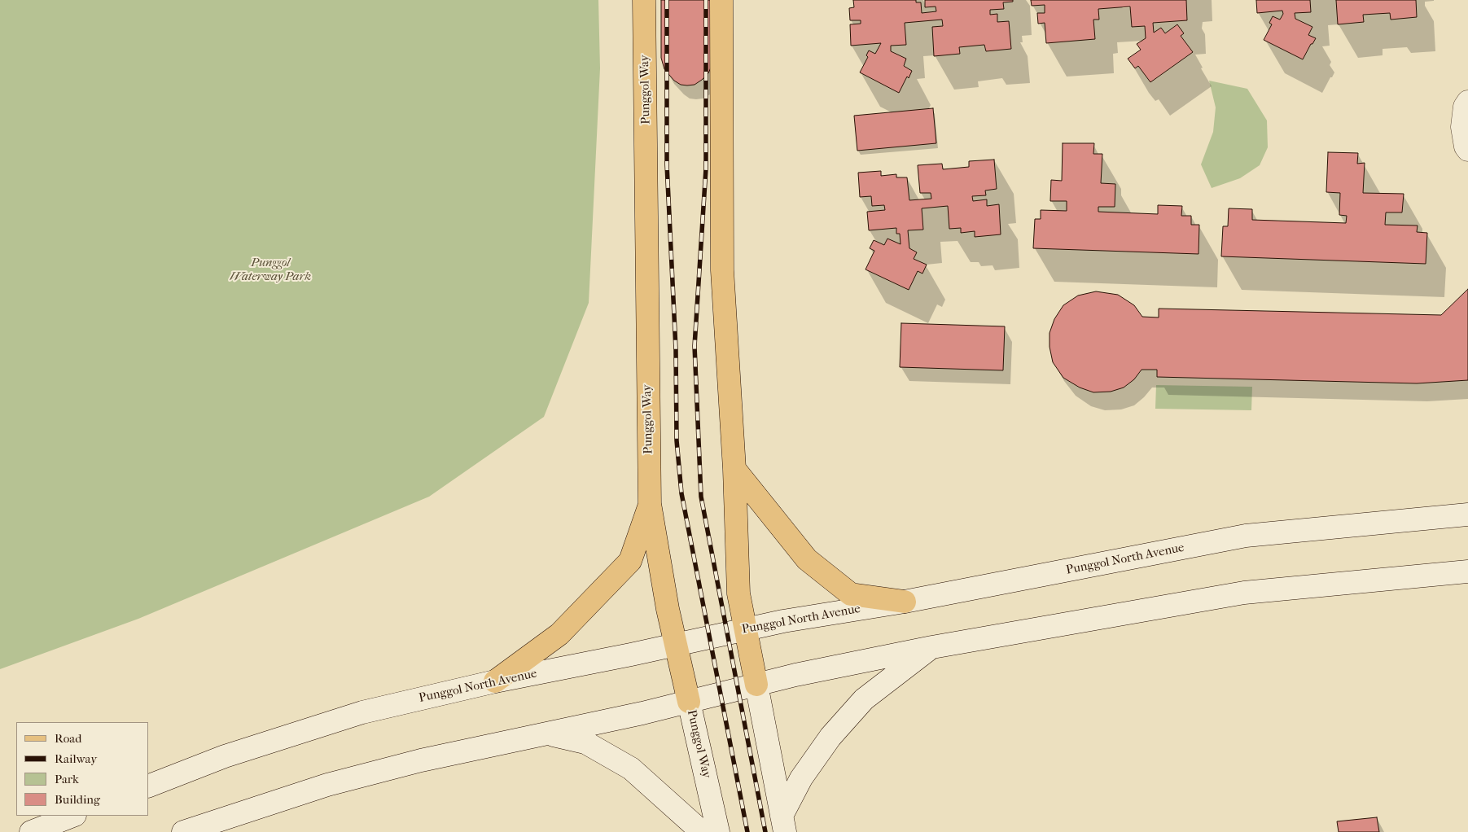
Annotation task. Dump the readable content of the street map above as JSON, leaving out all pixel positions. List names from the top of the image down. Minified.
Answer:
{"streets":{"main road":["Punggol Way","Punggol North Avenue"]},"crossings":[["Punggol Way","Punggol North Avenue"]],"parks":["Punggol Waterway Park"],"legend":["Road","Railway","Park","Building"]}
